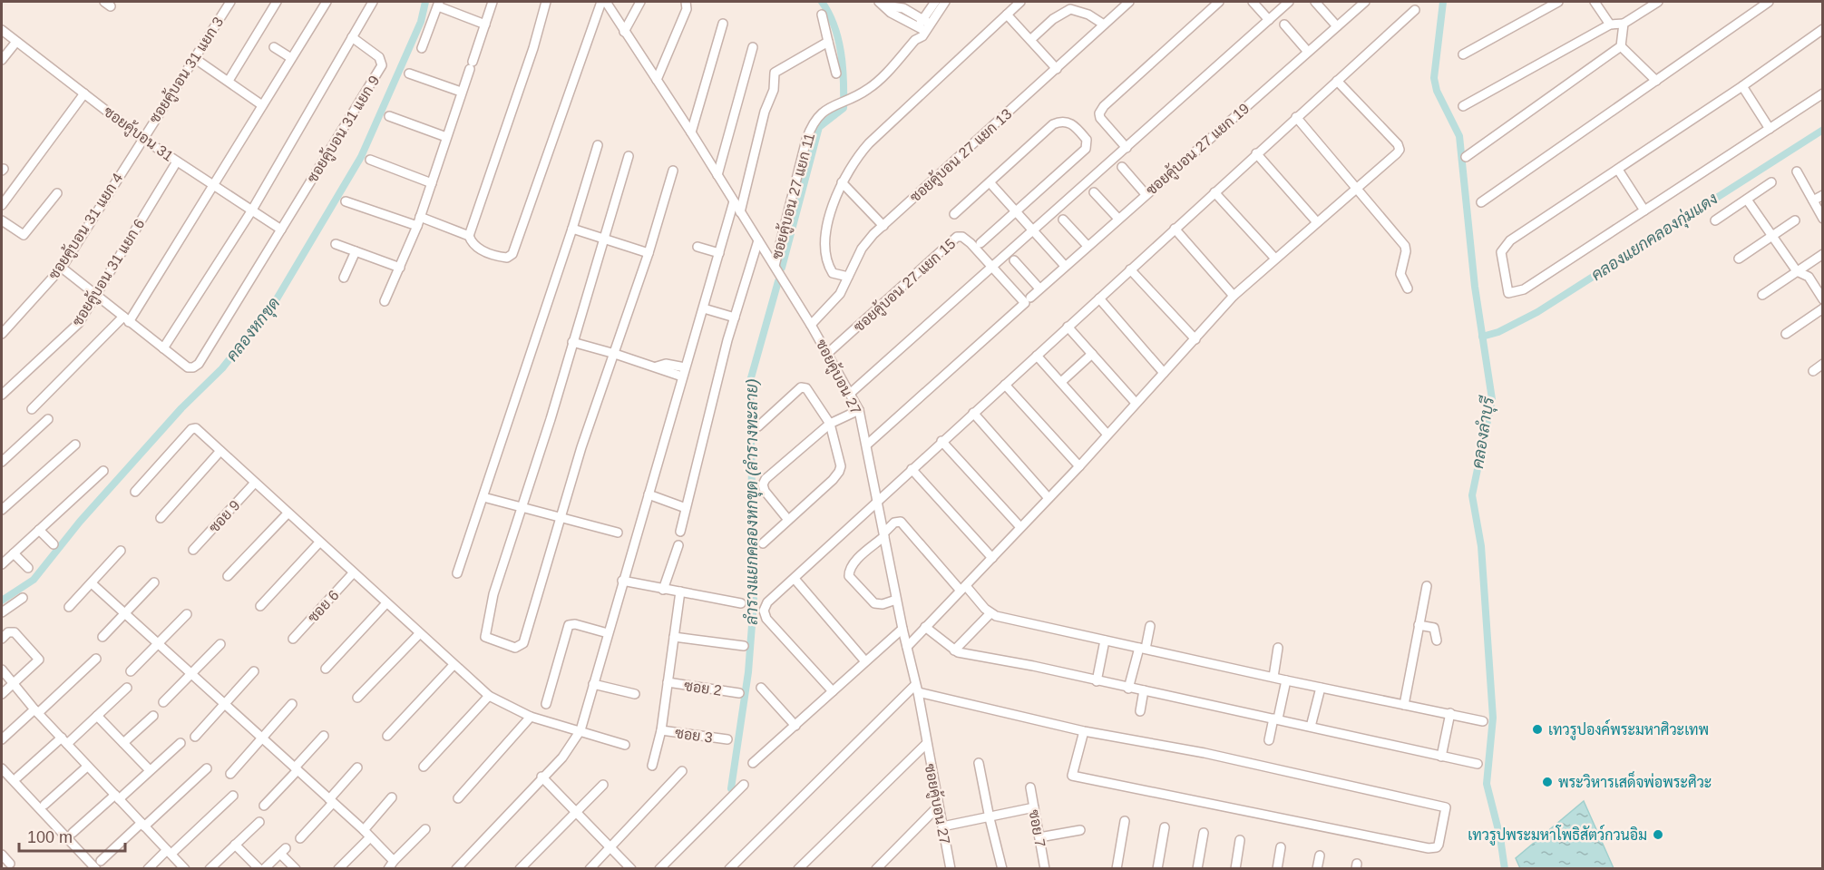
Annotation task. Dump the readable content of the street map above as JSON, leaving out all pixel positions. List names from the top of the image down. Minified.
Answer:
{"streets":{"street":["ซอยคู้บอน 31 แยก 3","ซอยคู้บอน 31 แยก 9","ซอยคู้บอน 31","ซอยคู้บอน 27 แยก 19","ซอยคู้บอน 27 แยก 13","ซอยคู้บอน 27 แยก 11","ซอยคู้บอน 31 แยก 4","ซอยคู้บอน 31 แยก 6","ซอยคู้บอน 27 แยก 15","ซอยคู้บอน 27","ซอย 9","ซอย 6","ซอย 2","ซอย 3","ซอย 7"]},"crossings":[["ซอยคู้บอน 31 แยก 3","ซอยคู้บอน 31"],["ซอยคู้บอน 31 แยก 3","ซอยคู้บอน 31 แยก 4"],["ซอยคู้บอน 31 แยก 9","ซอยคู้บอน 31"],["ซอยคู้บอน 31","ซอยคู้บอน 31 แยก 4"],["ซอยคู้บอน 31","ซอยคู้บอน 31 แยก 6"],["ซอยคู้บอน 27 แยก 19","ซอยคู้บอน 27 แยก 15"],["ซอยคู้บอน 27 แยก 19","ซอยคู้บอน 27"],["ซอยคู้บอน 27 แยก 13","ซอยคู้บอน 27"],["ซอยคู้บอน 27 แยก 11","ซอยคู้บอน 27"],["ซอยคู้บอน 27 แยก 15","ซอยคู้บอน 27"]],"water":["คลองแยกคลองกุ่มแดง","คลองหกขุด","คลองลำบุรี","ลำรางแยกคลองหกขุด (ลำรางทะลาย)"],"places":["เทวรูปองค์พระมหาศิวะเทพ","พระวิหารเสด็จพ่อพระศิวะ","เทวรูปพระมหาโพธิสัตว์กวนอิม"],"scale_bar":"100 m"}
